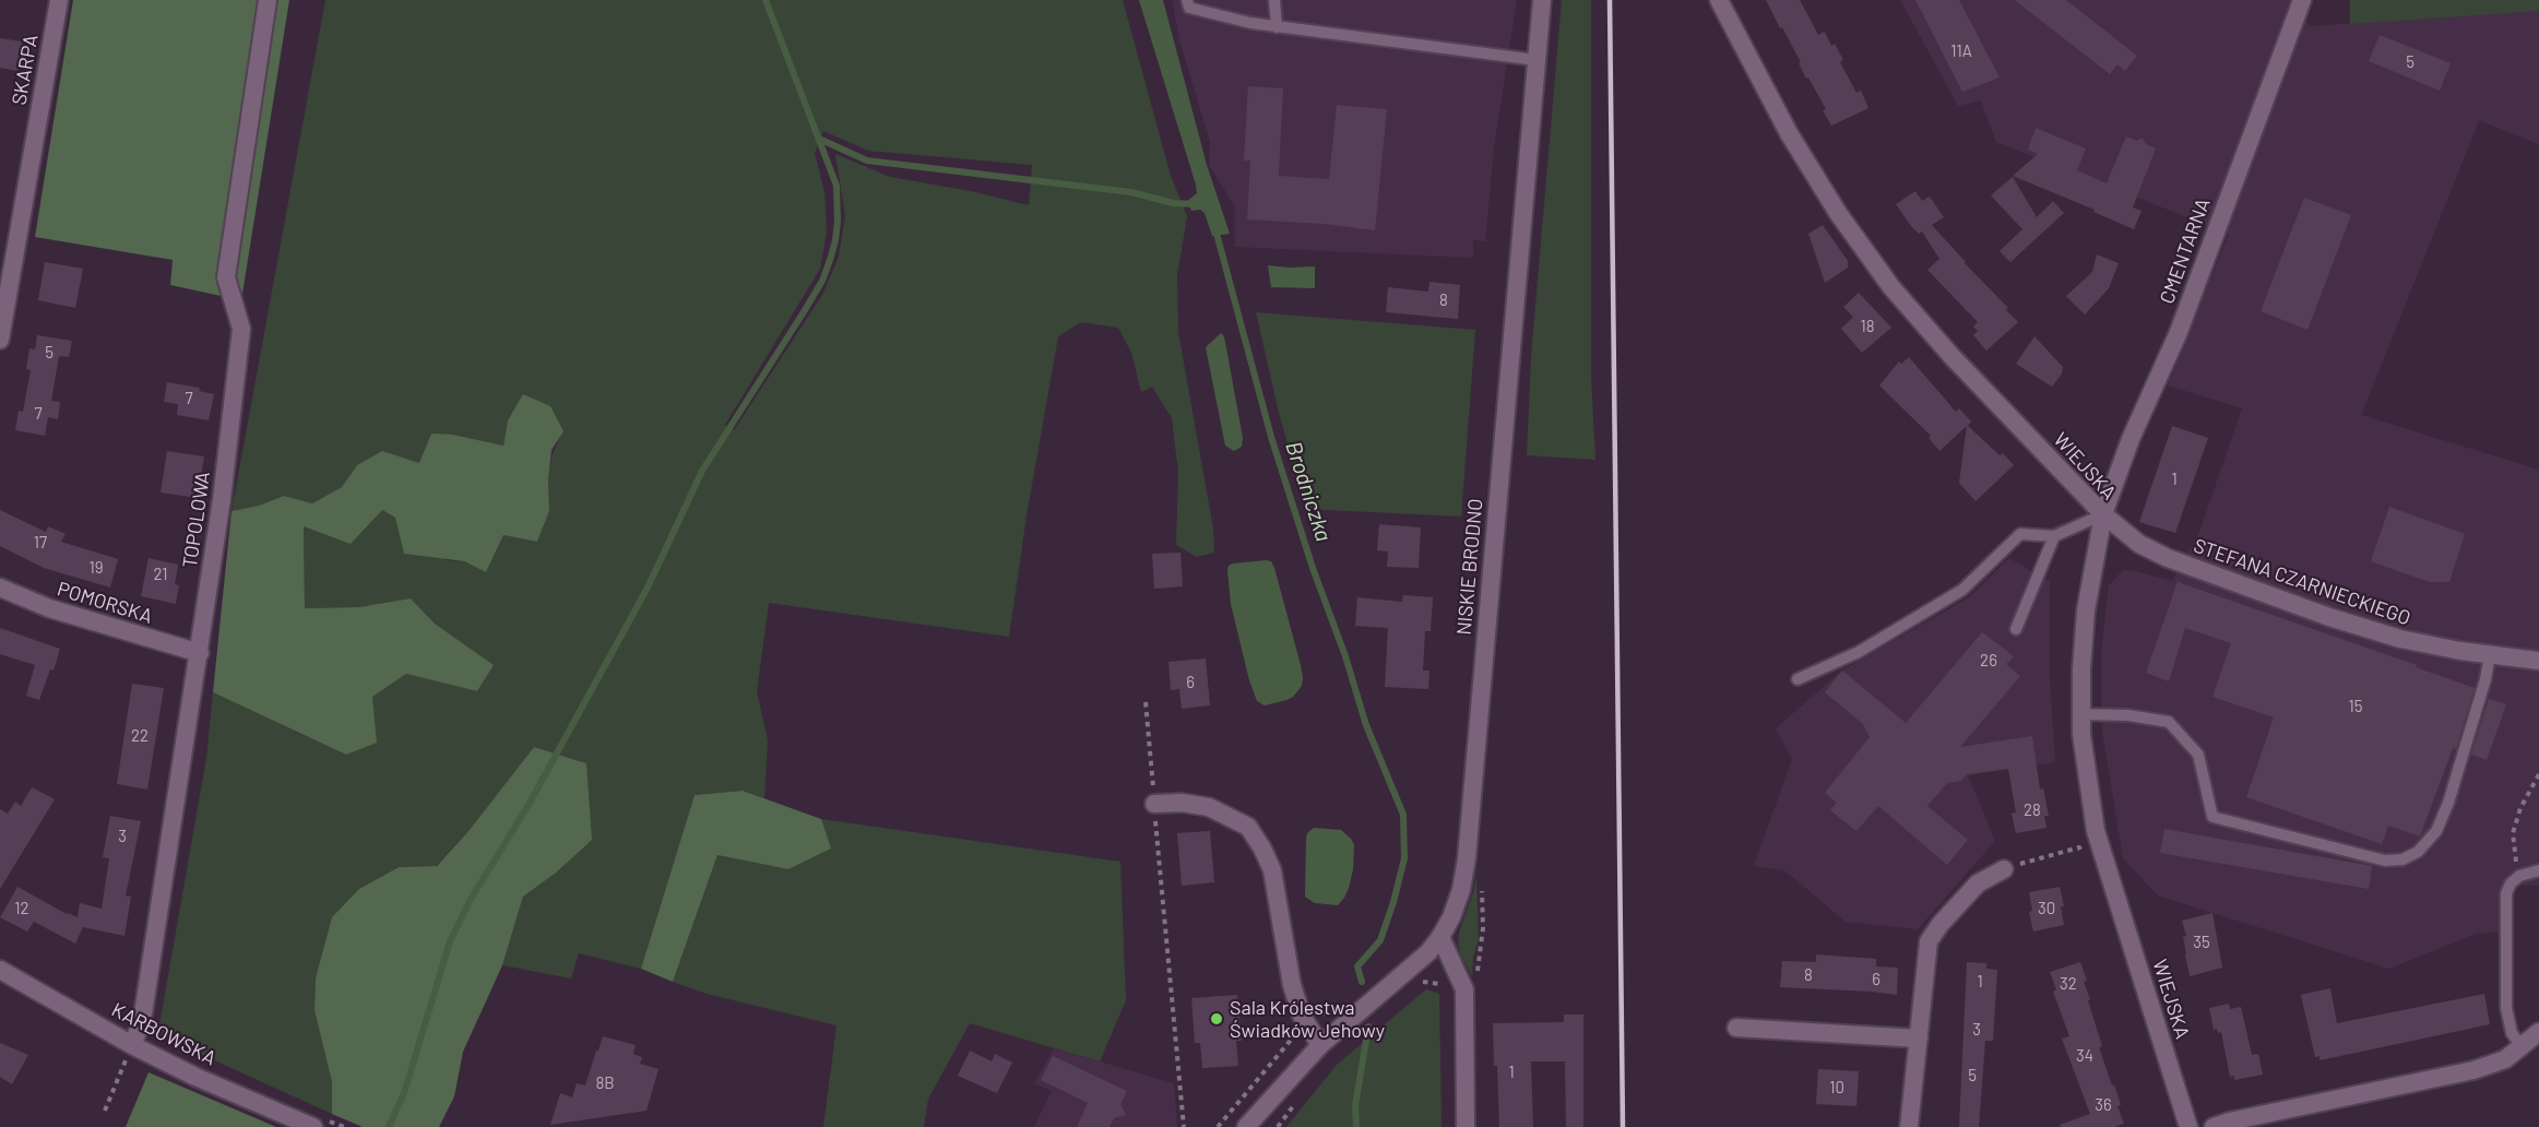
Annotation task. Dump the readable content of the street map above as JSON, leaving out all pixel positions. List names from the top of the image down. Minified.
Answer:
{"streets":{"street":["SKARPA","CMENTARNA","WIEJSKA","TOPOLOWA","NISKIE BRODNO","STEFANA CZARNIECKIEGO","POMORSKA","KARBOWSKA"]},"crossings":[["CMENTARNA","WIEJSKA"],["CMENTARNA","STEFANA CZARNIECKIEGO"],["WIEJSKA","STEFANA CZARNIECKIEGO"],["TOPOLOWA","POMORSKA"],["TOPOLOWA","KARBOWSKA"]],"water":["Brodniczka"],"places":["Sala Królestwa Świadków Jehowy"],"house_numbers":["11A","5","8","18","5","7","7","1","17","19","21","26","6","15","22","28","3","12","30","35","8","6","1","32","3","34","1","5","8B","10","36"]}
